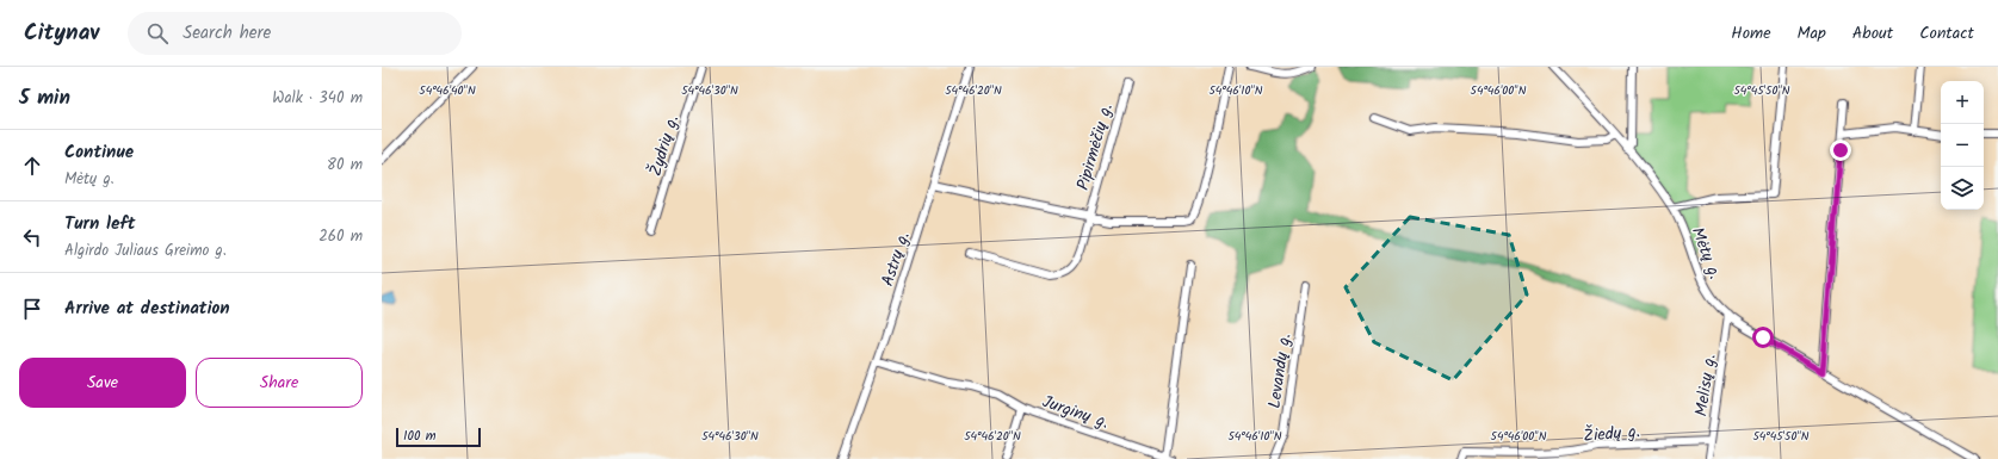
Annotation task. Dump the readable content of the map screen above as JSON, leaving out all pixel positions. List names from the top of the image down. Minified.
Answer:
{"streets":{"street":["Žydrių g.","Pipirmėčių g.","Mėtų g.","Astrų g.","Levandų g.","Melisų g.","Jurginų g.","Žiedų g."]},"crossings":[["Mėtų g.","Melisų g."],["Melisų g.","Žiedų g."]],"scale_bar":"100 m","page":{"header":"Citynav","search":"Search here","nav":["Home","Map","About","Contact"],"heading":["5 min","Walk · 340 m"],"map_buttons":["+","−"],"list":[["Continue","Mėtų g.","80 m"],["Turn left","Algirdo Juliaus Greimo g.","260 m"],"Arrive at destination"],"buttons":["Save","Share"],"scale":"100 m"},"coordinates":["54°46'40\"N","54°46'30\"N","54°46'20\"N","54°46'10\"N","54°46'00\"N","54°45'50\"N"]}
